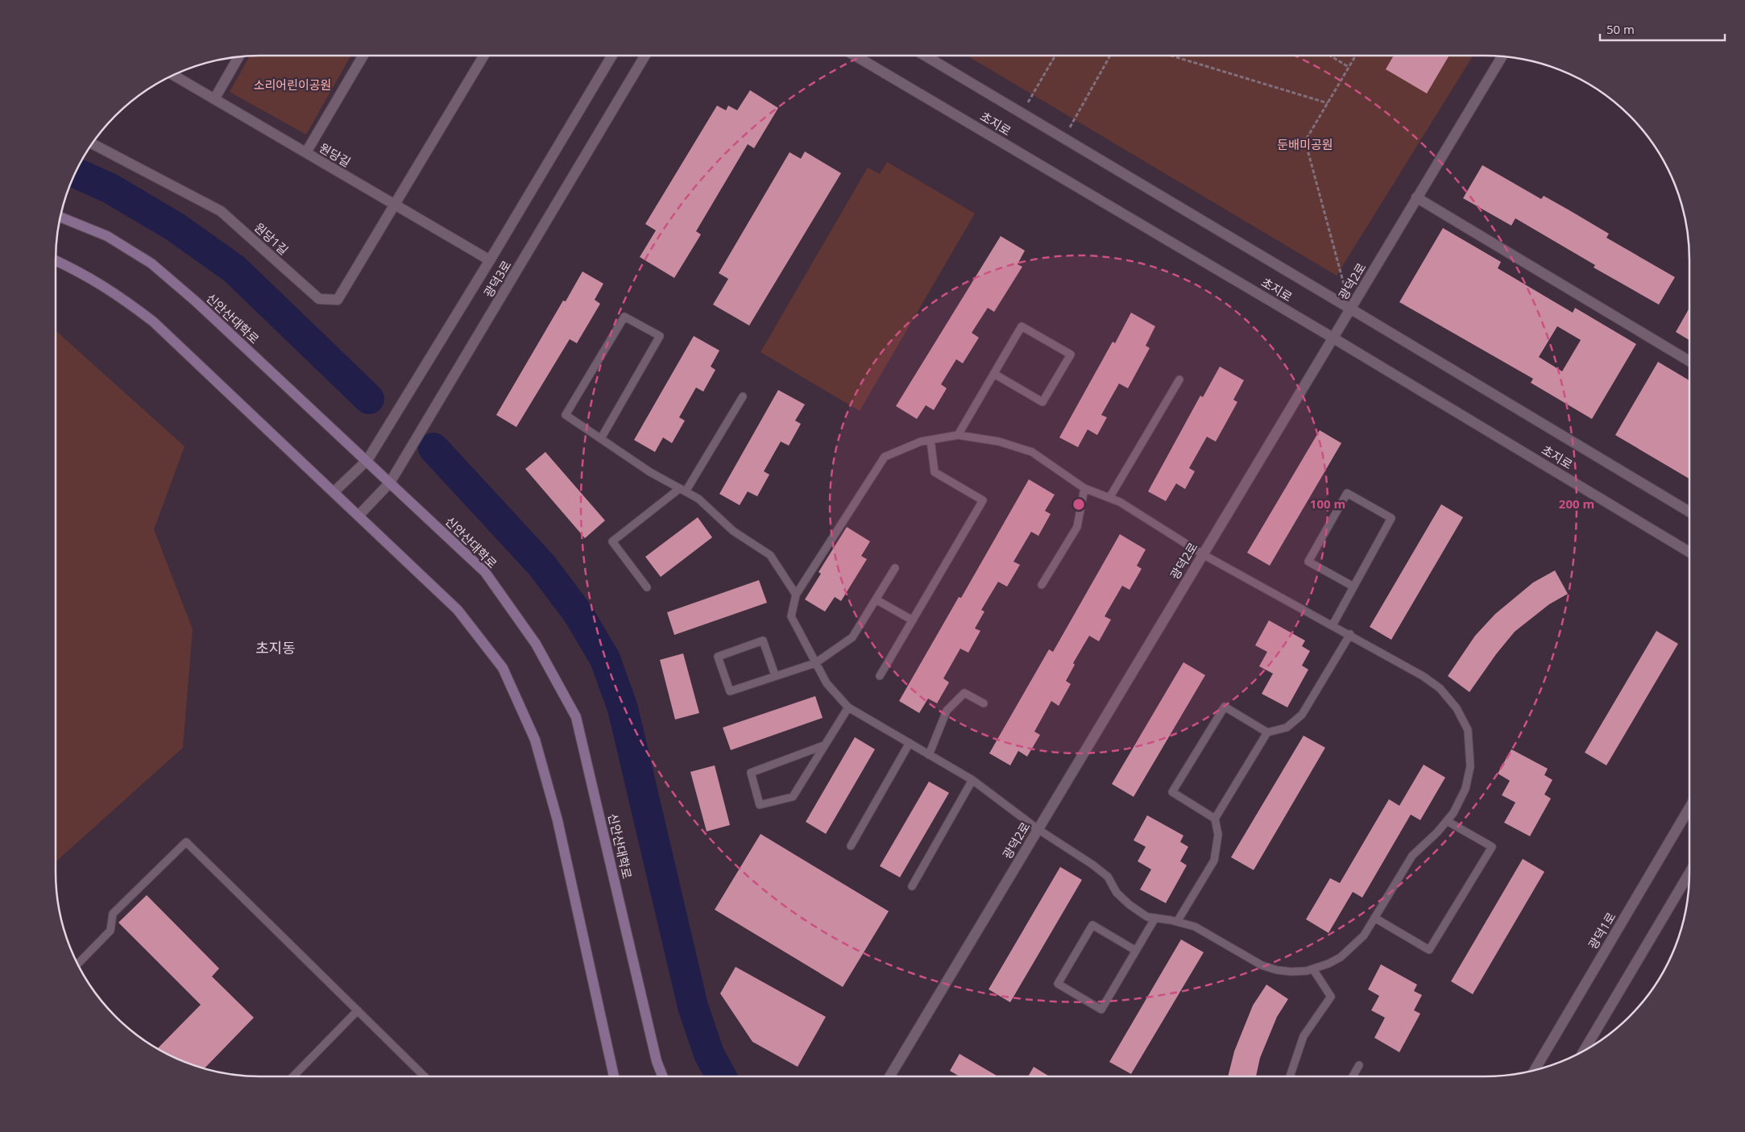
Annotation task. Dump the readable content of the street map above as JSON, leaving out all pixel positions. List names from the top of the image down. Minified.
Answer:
{"streets":{"main road":["신안산대학로"],"street":["초지로","원당길","원당1길","광덕3로","광덕2로","광덕1로"]},"crossings":[["초지로","광덕2로"],["원당길","원당1길"],["원당길","광덕3로"],["광덕3로","신안산대학로"]],"districts":["초지동"],"parks":["소리어린이공원","둔배미공원"],"scale_bar":"50 m","rings":["100 m","200 m"]}
